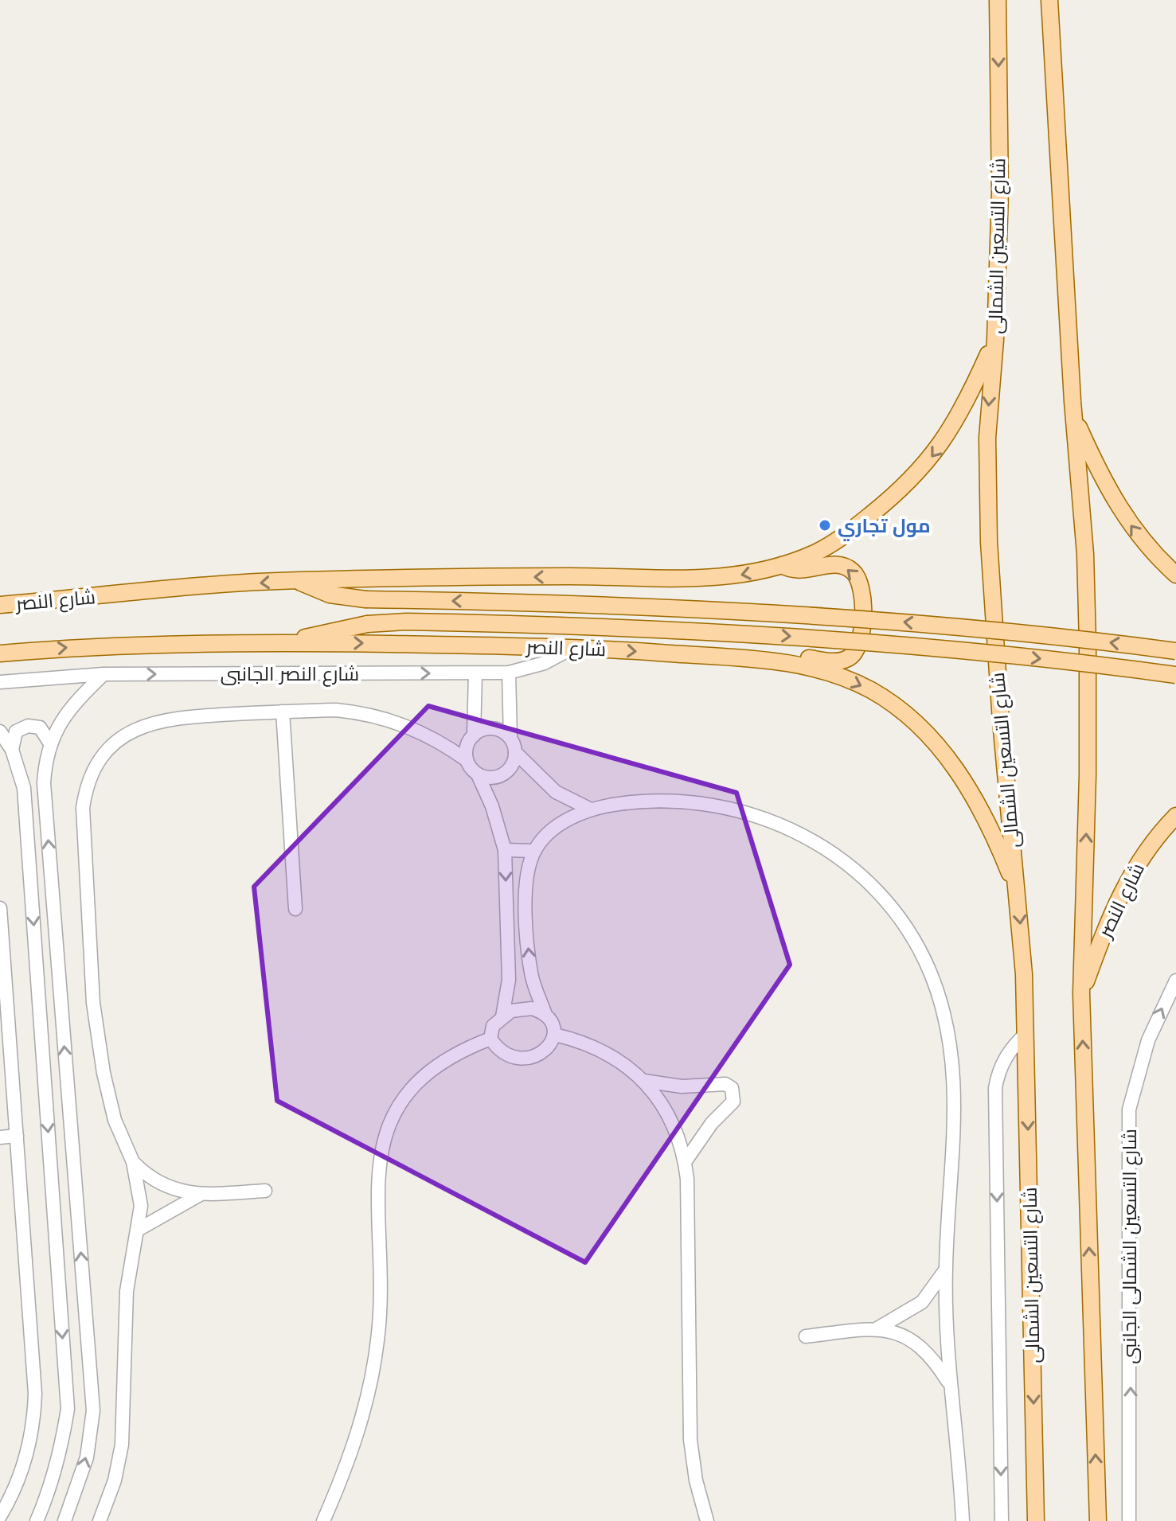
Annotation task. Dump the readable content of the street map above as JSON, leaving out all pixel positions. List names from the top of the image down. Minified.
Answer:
{"streets":{"main road":["شارع التسعين الشمالى","شارع النصر"],"street":["شارع النصر الجانبى","شارع التسعين الشمالى الجانبى"]},"crossings":[["شارع التسعين الشمالى","شارع النصر"],["شارع النصر","شارع النصر الجانبى"]],"one_way":["شارع التسعين الشمالى الجانبى"],"places":["مول تجاري"]}
